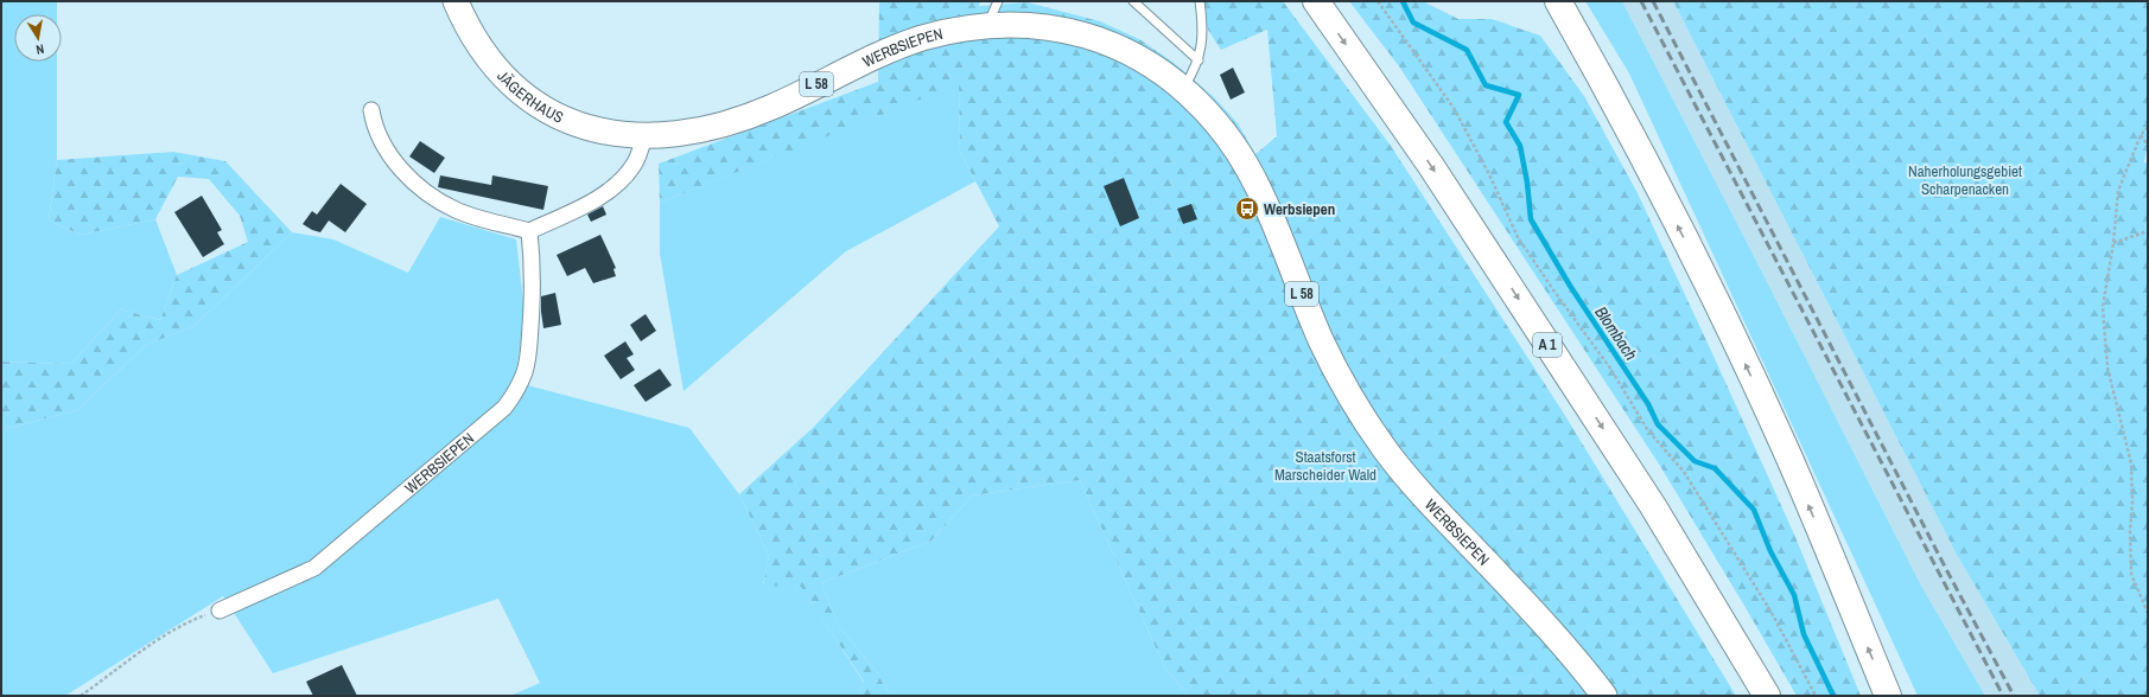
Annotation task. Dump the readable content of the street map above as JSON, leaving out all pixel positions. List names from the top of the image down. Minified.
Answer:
{"streets":{"highway":["A 1"],"main road":["WERBSIEPEN","L 58","JÄGERHAUS"]},"crossings":[["WERBSIEPEN","JÄGERHAUS"]],"water":["Blombach"],"parks":["Naherholungsgebiet Scharpenacken","Staatsforst Marscheider Wald"],"places":{"bus stop":["Werbsiepen"]},"north":"bottom"}
